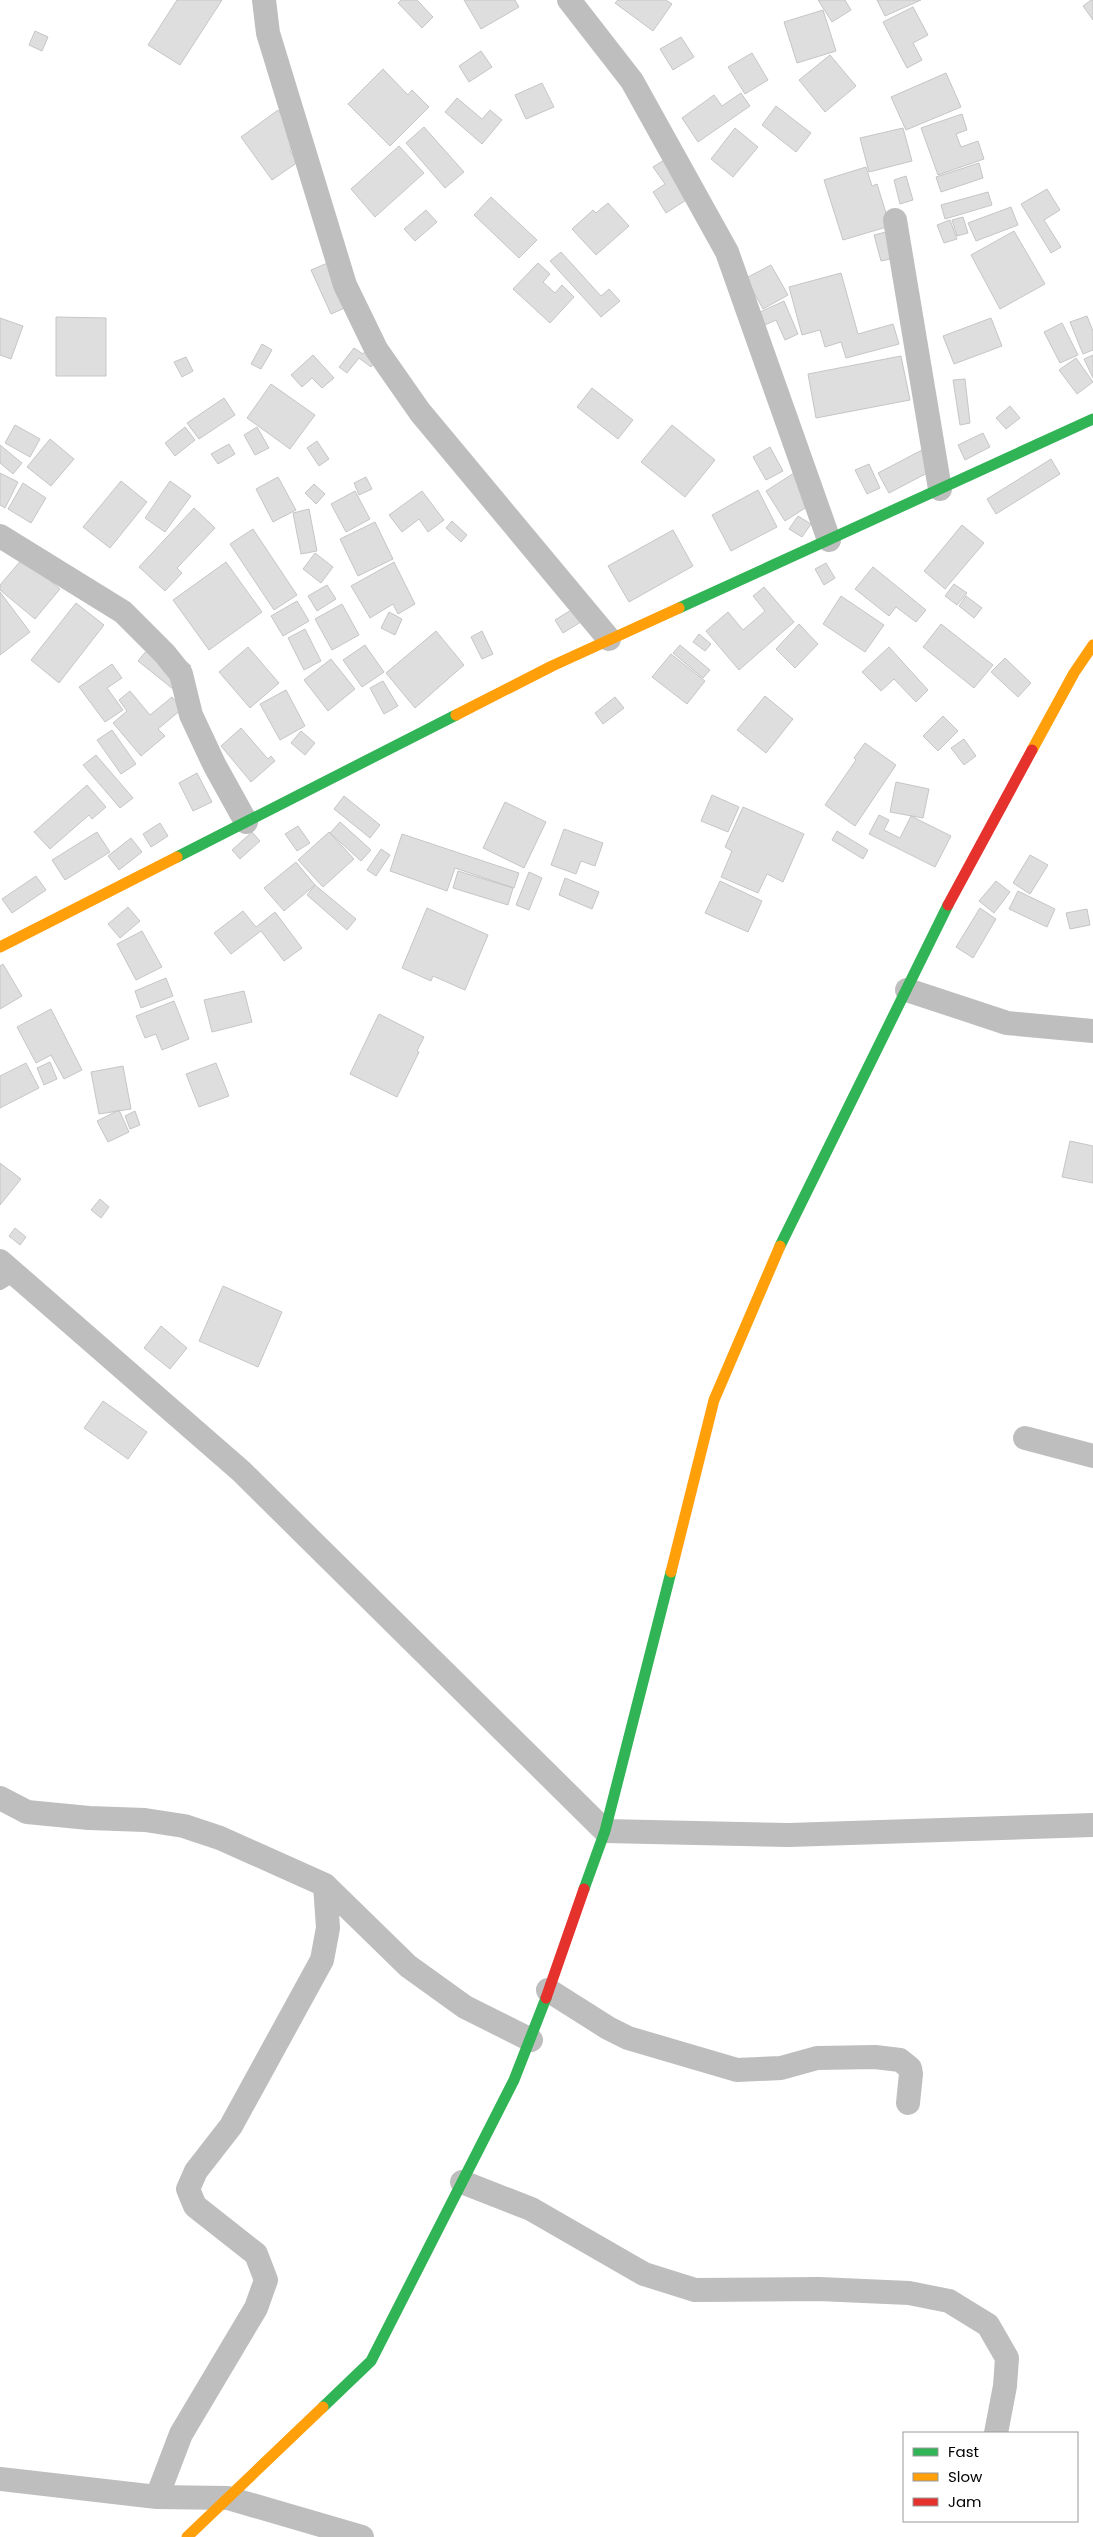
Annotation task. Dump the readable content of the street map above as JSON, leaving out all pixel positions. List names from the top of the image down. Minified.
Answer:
{"legend":["Fast","Slow","Jam"]}
